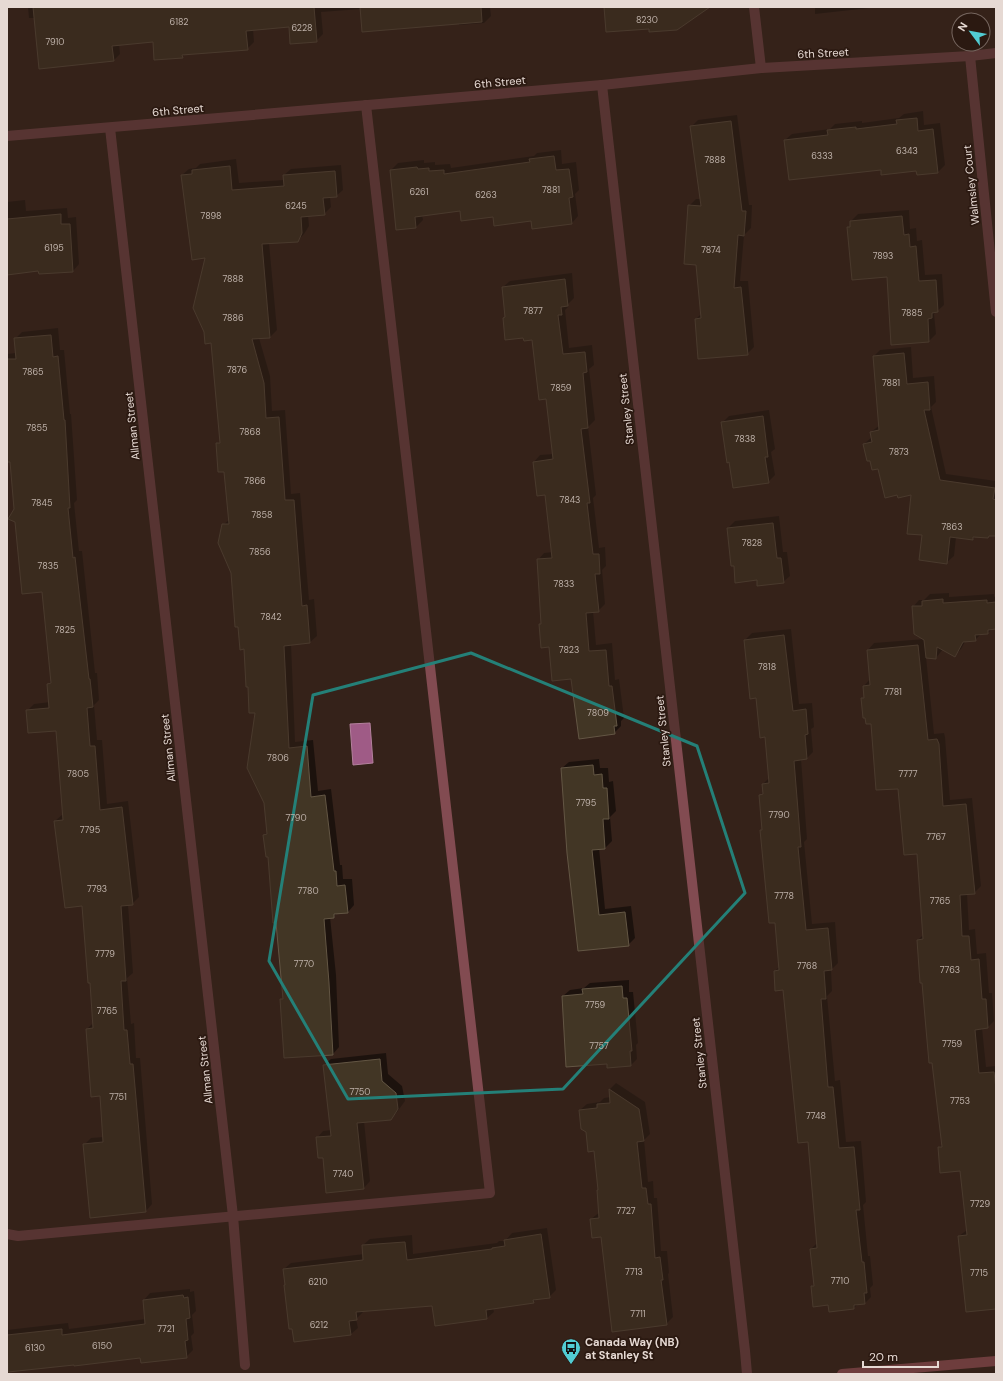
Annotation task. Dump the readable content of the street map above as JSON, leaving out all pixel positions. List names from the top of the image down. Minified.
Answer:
{"streets":{"street":["6th Street","Walmsley Court","Stanley Street","Allman Street"]},"crossings":[["6th Street","Walmsley Court"],["6th Street","Stanley Street"],["6th Street","Allman Street"]],"places":{"bus stop":["Canada Way (NB) at Stanley St"]},"house_numbers":["8230","6182","6228","7910","6343","6333","7888","7881","6261","6263","6245","7898","6195","7874","7893","7888","7877","7885","7886","7876","7865","7881","7859","7855","7868","7838","7873","7866","7843","7845","7858","7863","7828","7856","7835","7833","7842","7825","7823","7818","7781","7809","7806","7805","7777","7795","7790","7790","7795","7767","7793","7780","7778","7765","7779","7770","7768","7763","7759","7765","7759","7757","7750","7751","7753","7748","7740","7729","7727","7713","7715","7710","6210","7711","6212","7721","6150","6130"],"scale_bar":"20 m","north":"top left"}
